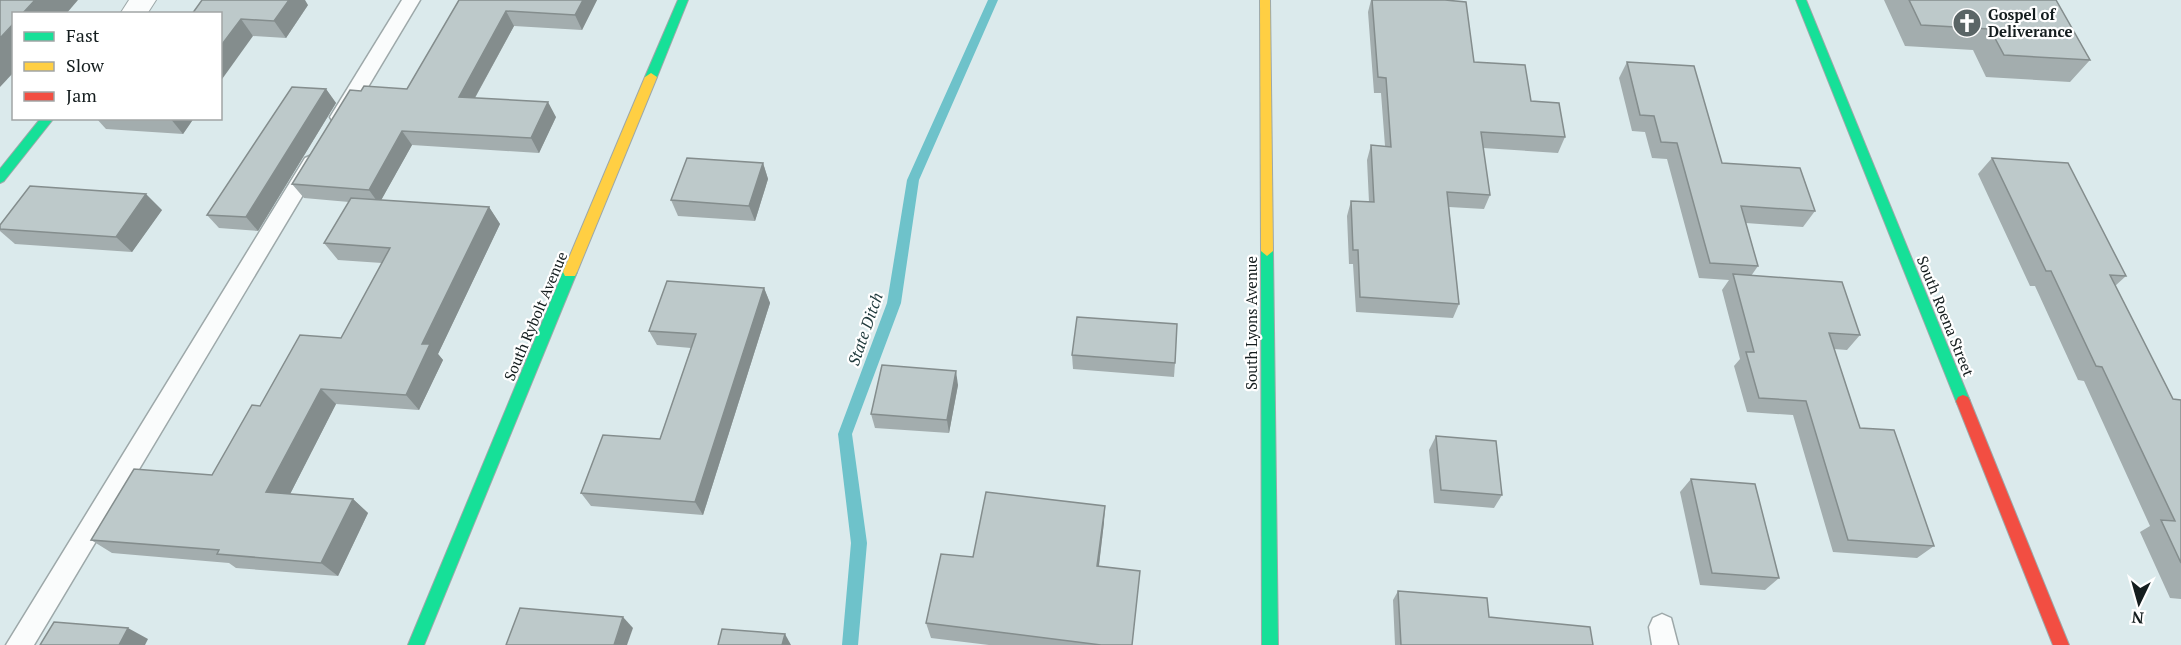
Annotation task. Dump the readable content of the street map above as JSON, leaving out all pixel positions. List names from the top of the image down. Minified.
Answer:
{"streets":{"street":["South Rybolt Avenue","South Roena Street","South Lyons Avenue"]},"water":["State Ditch"],"places":{"church":["Gospel of Deliverance"]},"legend":["Fast","Slow","Jam"],"north":"bottom"}
